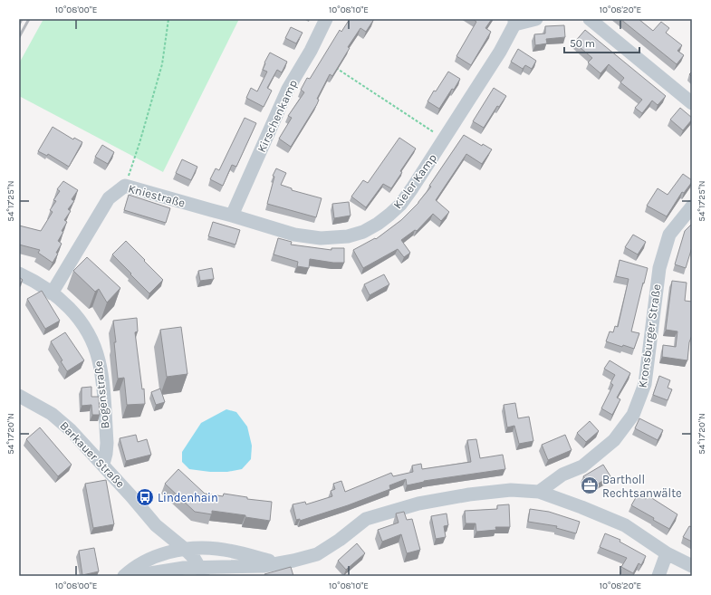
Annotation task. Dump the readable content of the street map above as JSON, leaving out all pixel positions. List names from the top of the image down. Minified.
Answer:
{"streets":{"street":["Kirschenkamp","Kieler Kamp","Kniestraße","Kronsburger Straße","Bogenstraße","Barkauer Straße"]},"crossings":[["Kirschenkamp","Kieler Kamp"],["Kirschenkamp","Kniestraße"],["Kieler Kamp","Kniestraße"],["Kniestraße","Bogenstraße"],["Bogenstraße","Barkauer Straße"]],"places":{"office":["Bartholl Rechtsanwälte"],"bus stop":["Lindenhain"]},"scale_bar":"50 m","coordinates":["10°08'00\"E","10°08'10\"E","10°08'20\"E","54°17'25\"N","54°17'20\"N"]}
